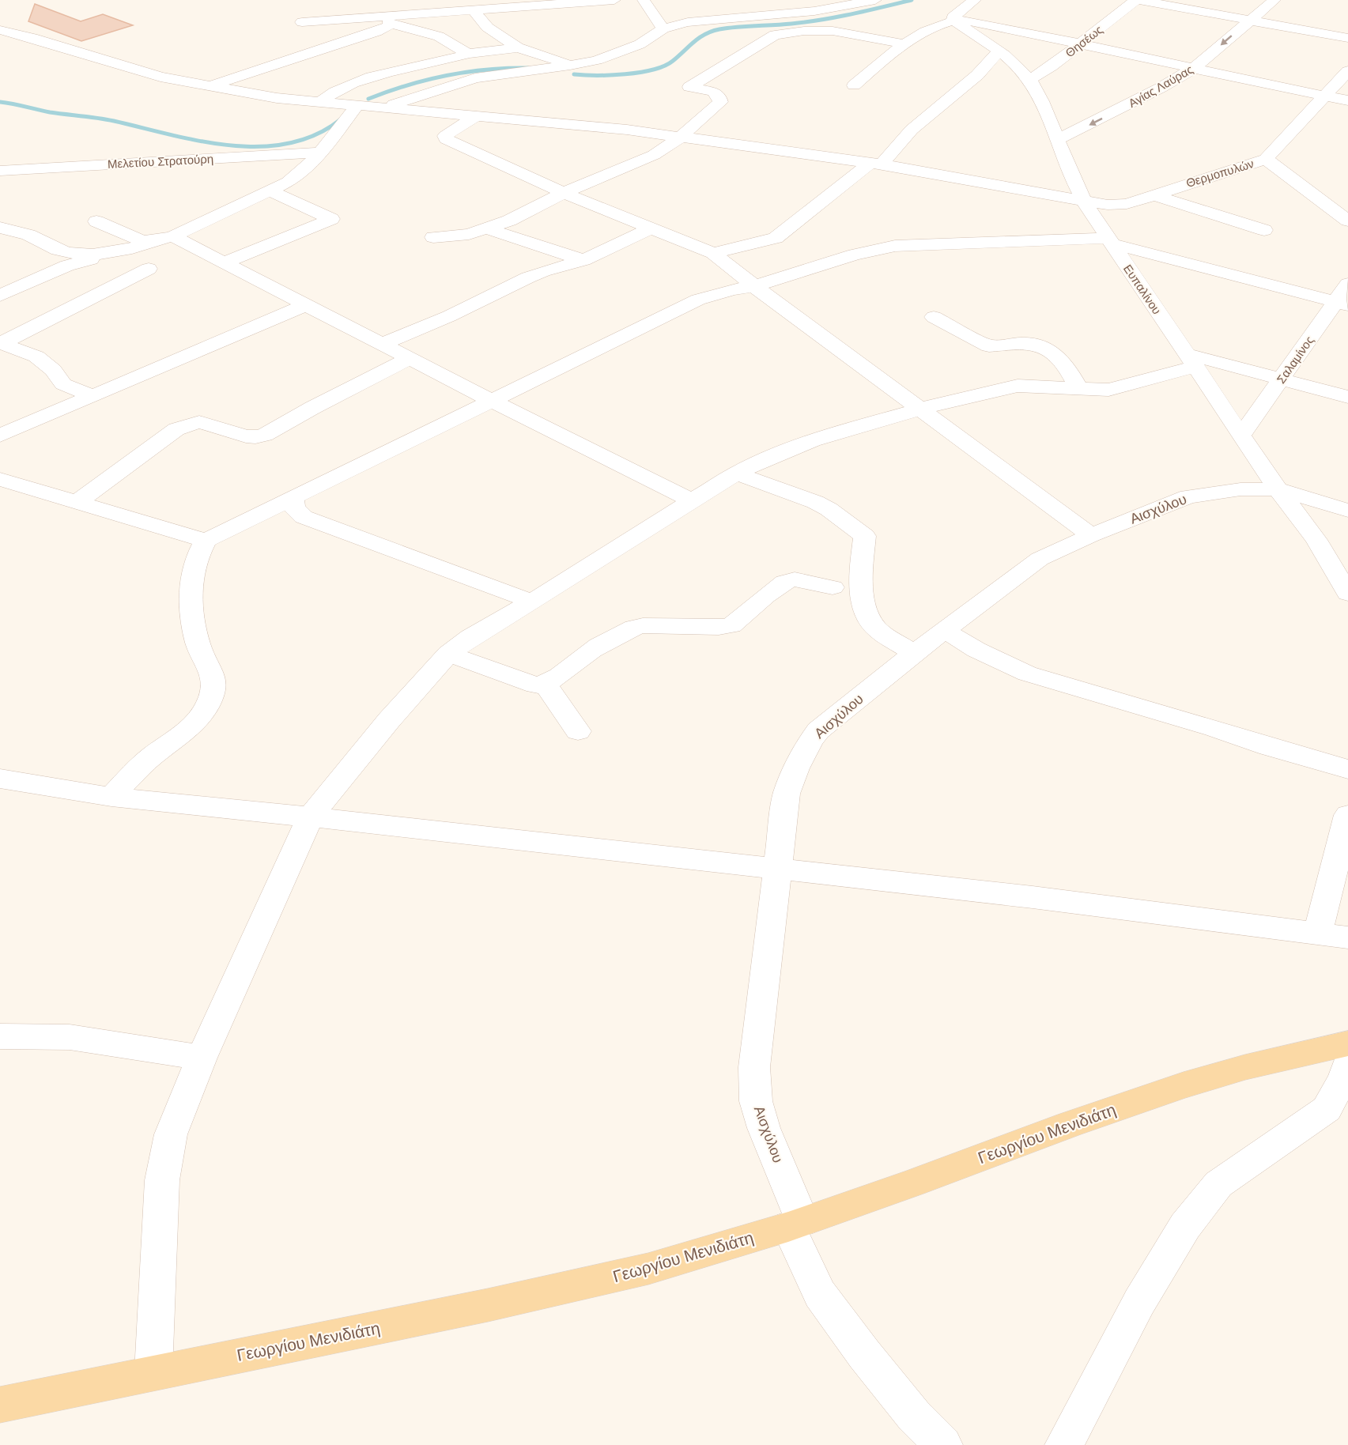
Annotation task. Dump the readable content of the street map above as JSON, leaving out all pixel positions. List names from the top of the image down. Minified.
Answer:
{"streets":{"main road":["Γεωργίου Μενιδιάτη"],"street":["Θησέως","Αγίας Λαύρας","Μελετίου Στρατούρη","Θερμοπυλών","Ευπαλίνου","Σαλαμίνος","Αισχύλου"]},"crossings":[["Θησέως","Ευπαλίνου"],["Αγίας Λαύρας","Ευπαλίνου"],["Θερμοπυλών","Ευπαλίνου"],["Ευπαλίνου","Σαλαμίνος"],["Ευπαλίνου","Αισχύλου"],["Αισχύλου","Γεωργίου Μενιδιάτη"]],"one_way":["Αγίας Λαύρας"]}
